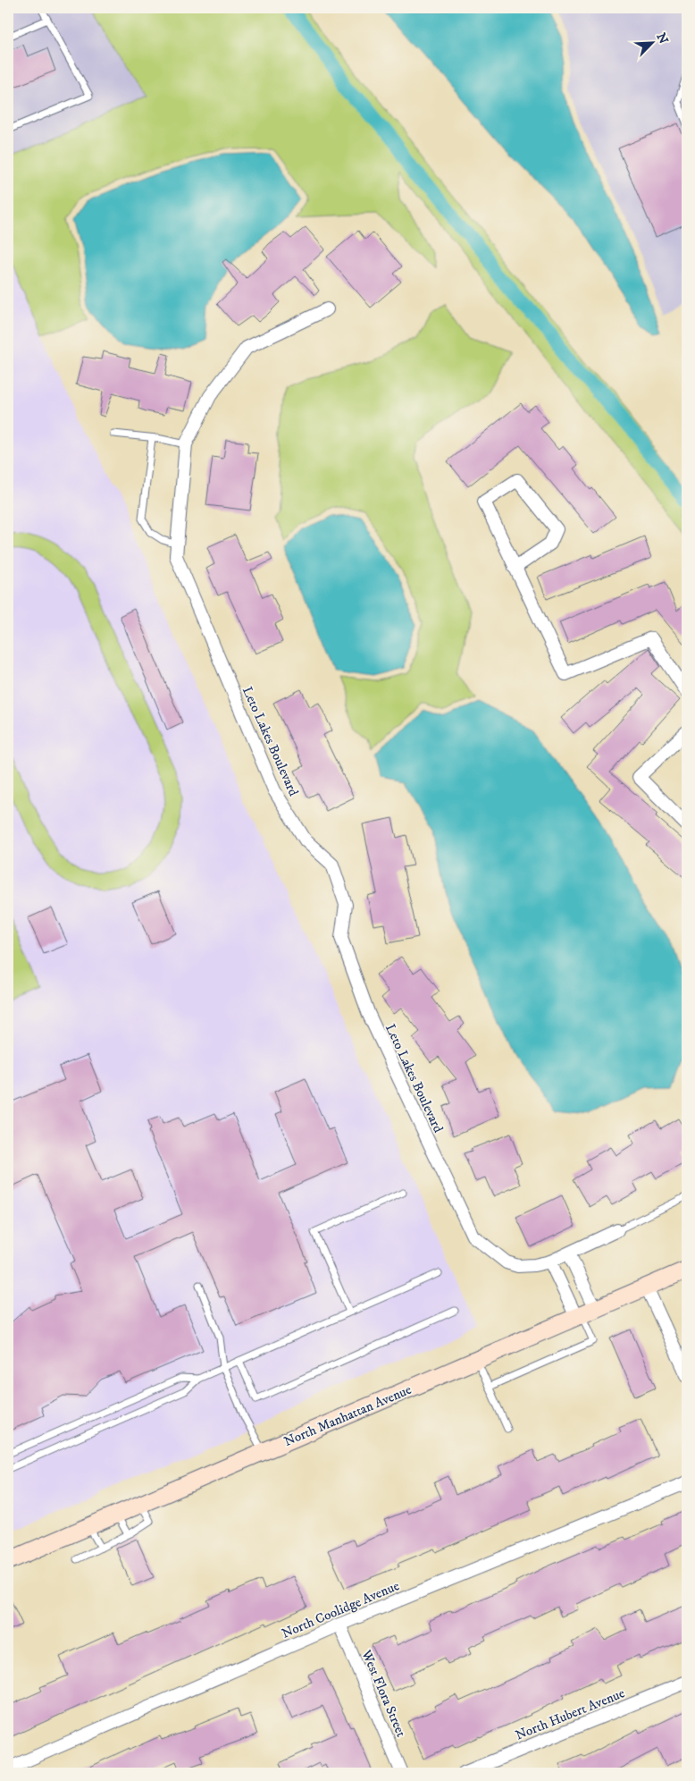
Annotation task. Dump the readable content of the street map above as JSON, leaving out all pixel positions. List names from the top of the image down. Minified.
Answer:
{"streets":{"street":["Leto Lakes Boulevard","North Manhattan Avenue","North Coolidge Avenue","West Flora Street","North Hubert Avenue"]},"crossings":[["North Coolidge Avenue","West Flora Street"]],"north":"top right"}
